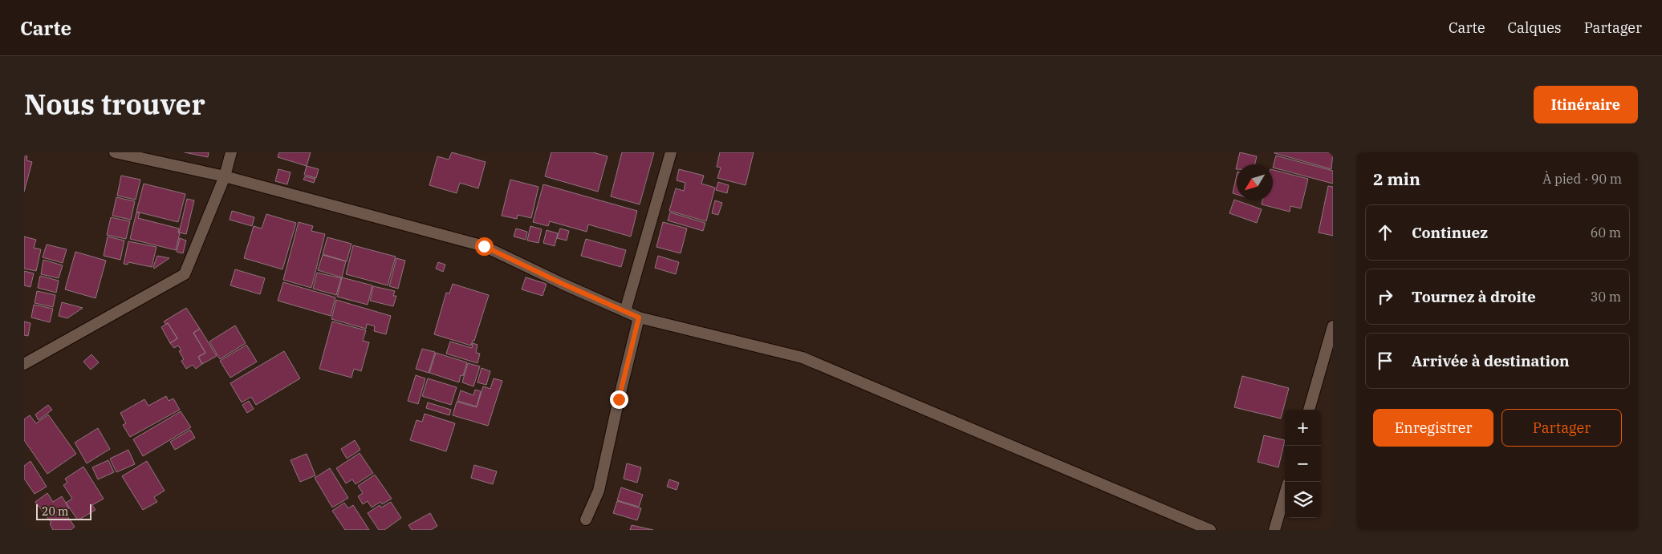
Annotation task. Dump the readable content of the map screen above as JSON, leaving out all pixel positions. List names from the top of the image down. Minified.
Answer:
{"scale_bar":"20 m","north":"bottom left","page":{"header":"Carte","nav":["Carte","Calques","Partager"],"title":"Nous trouver","buttons":["Itinéraire",["Enregistrer","Partager"]],"heading":["2 min","À pied · 90 m"],"list":[["Continuez","60 m"],["Tournez à droite","30 m"],"Arrivée à destination"],"map_buttons":["+","−"],"scale":"20 m"}}
